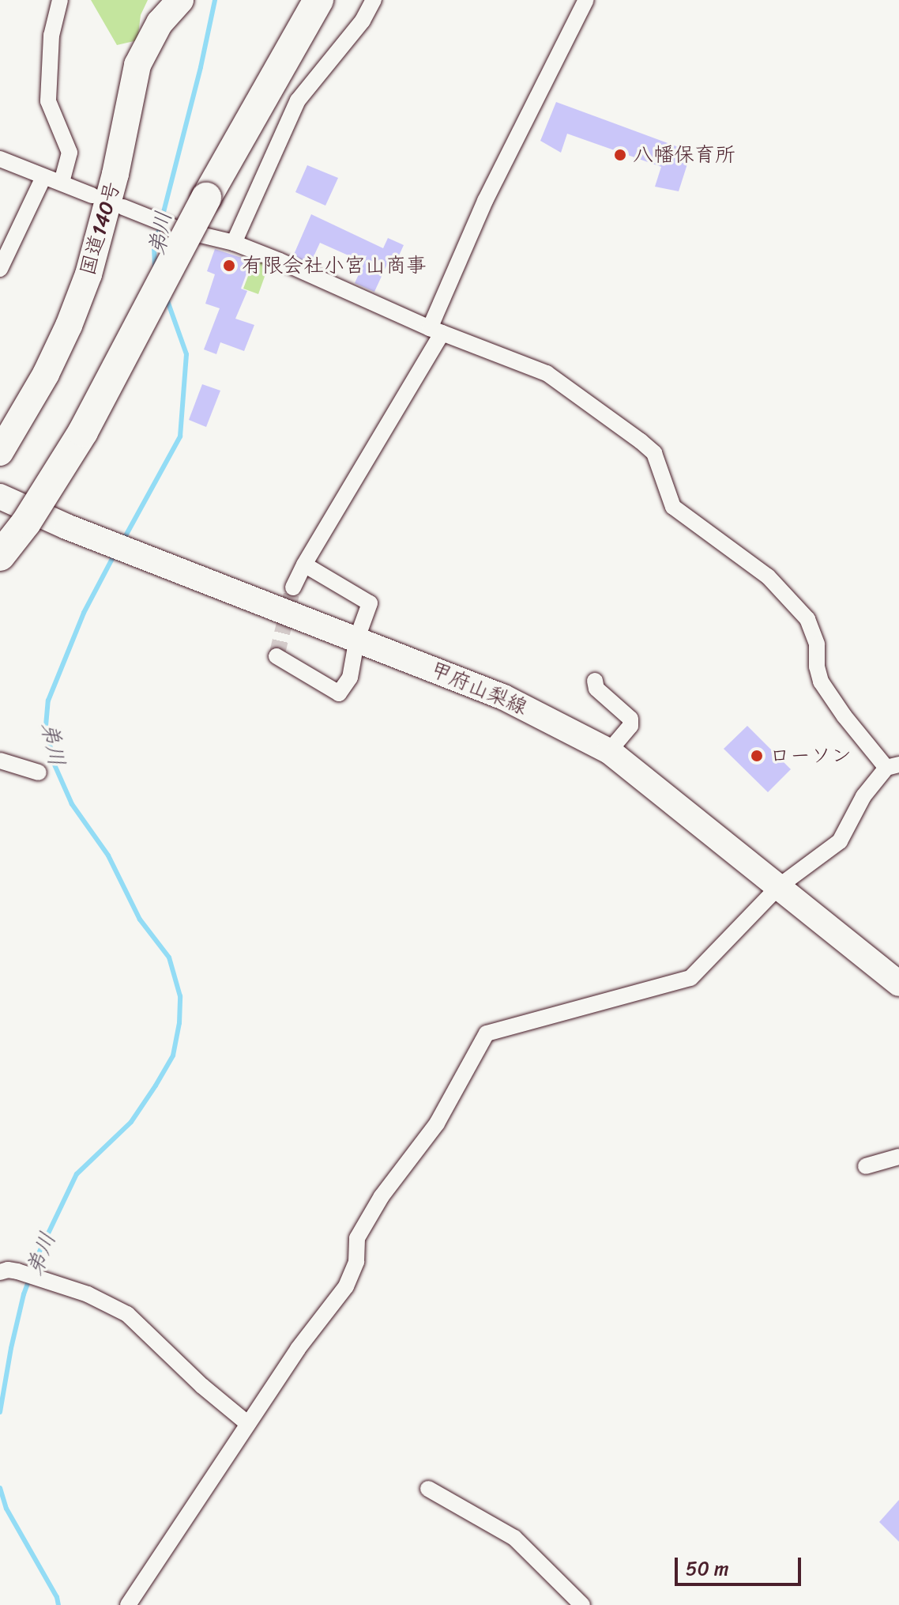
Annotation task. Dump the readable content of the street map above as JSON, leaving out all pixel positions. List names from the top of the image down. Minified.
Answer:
{"streets":{"highway":["国道140号"],"main road":["甲府山梨線"]},"water":["弟川"],"places":["八幡保育所","有限会社小宮山商事","ローソン"],"scale_bar":"50 m"}
